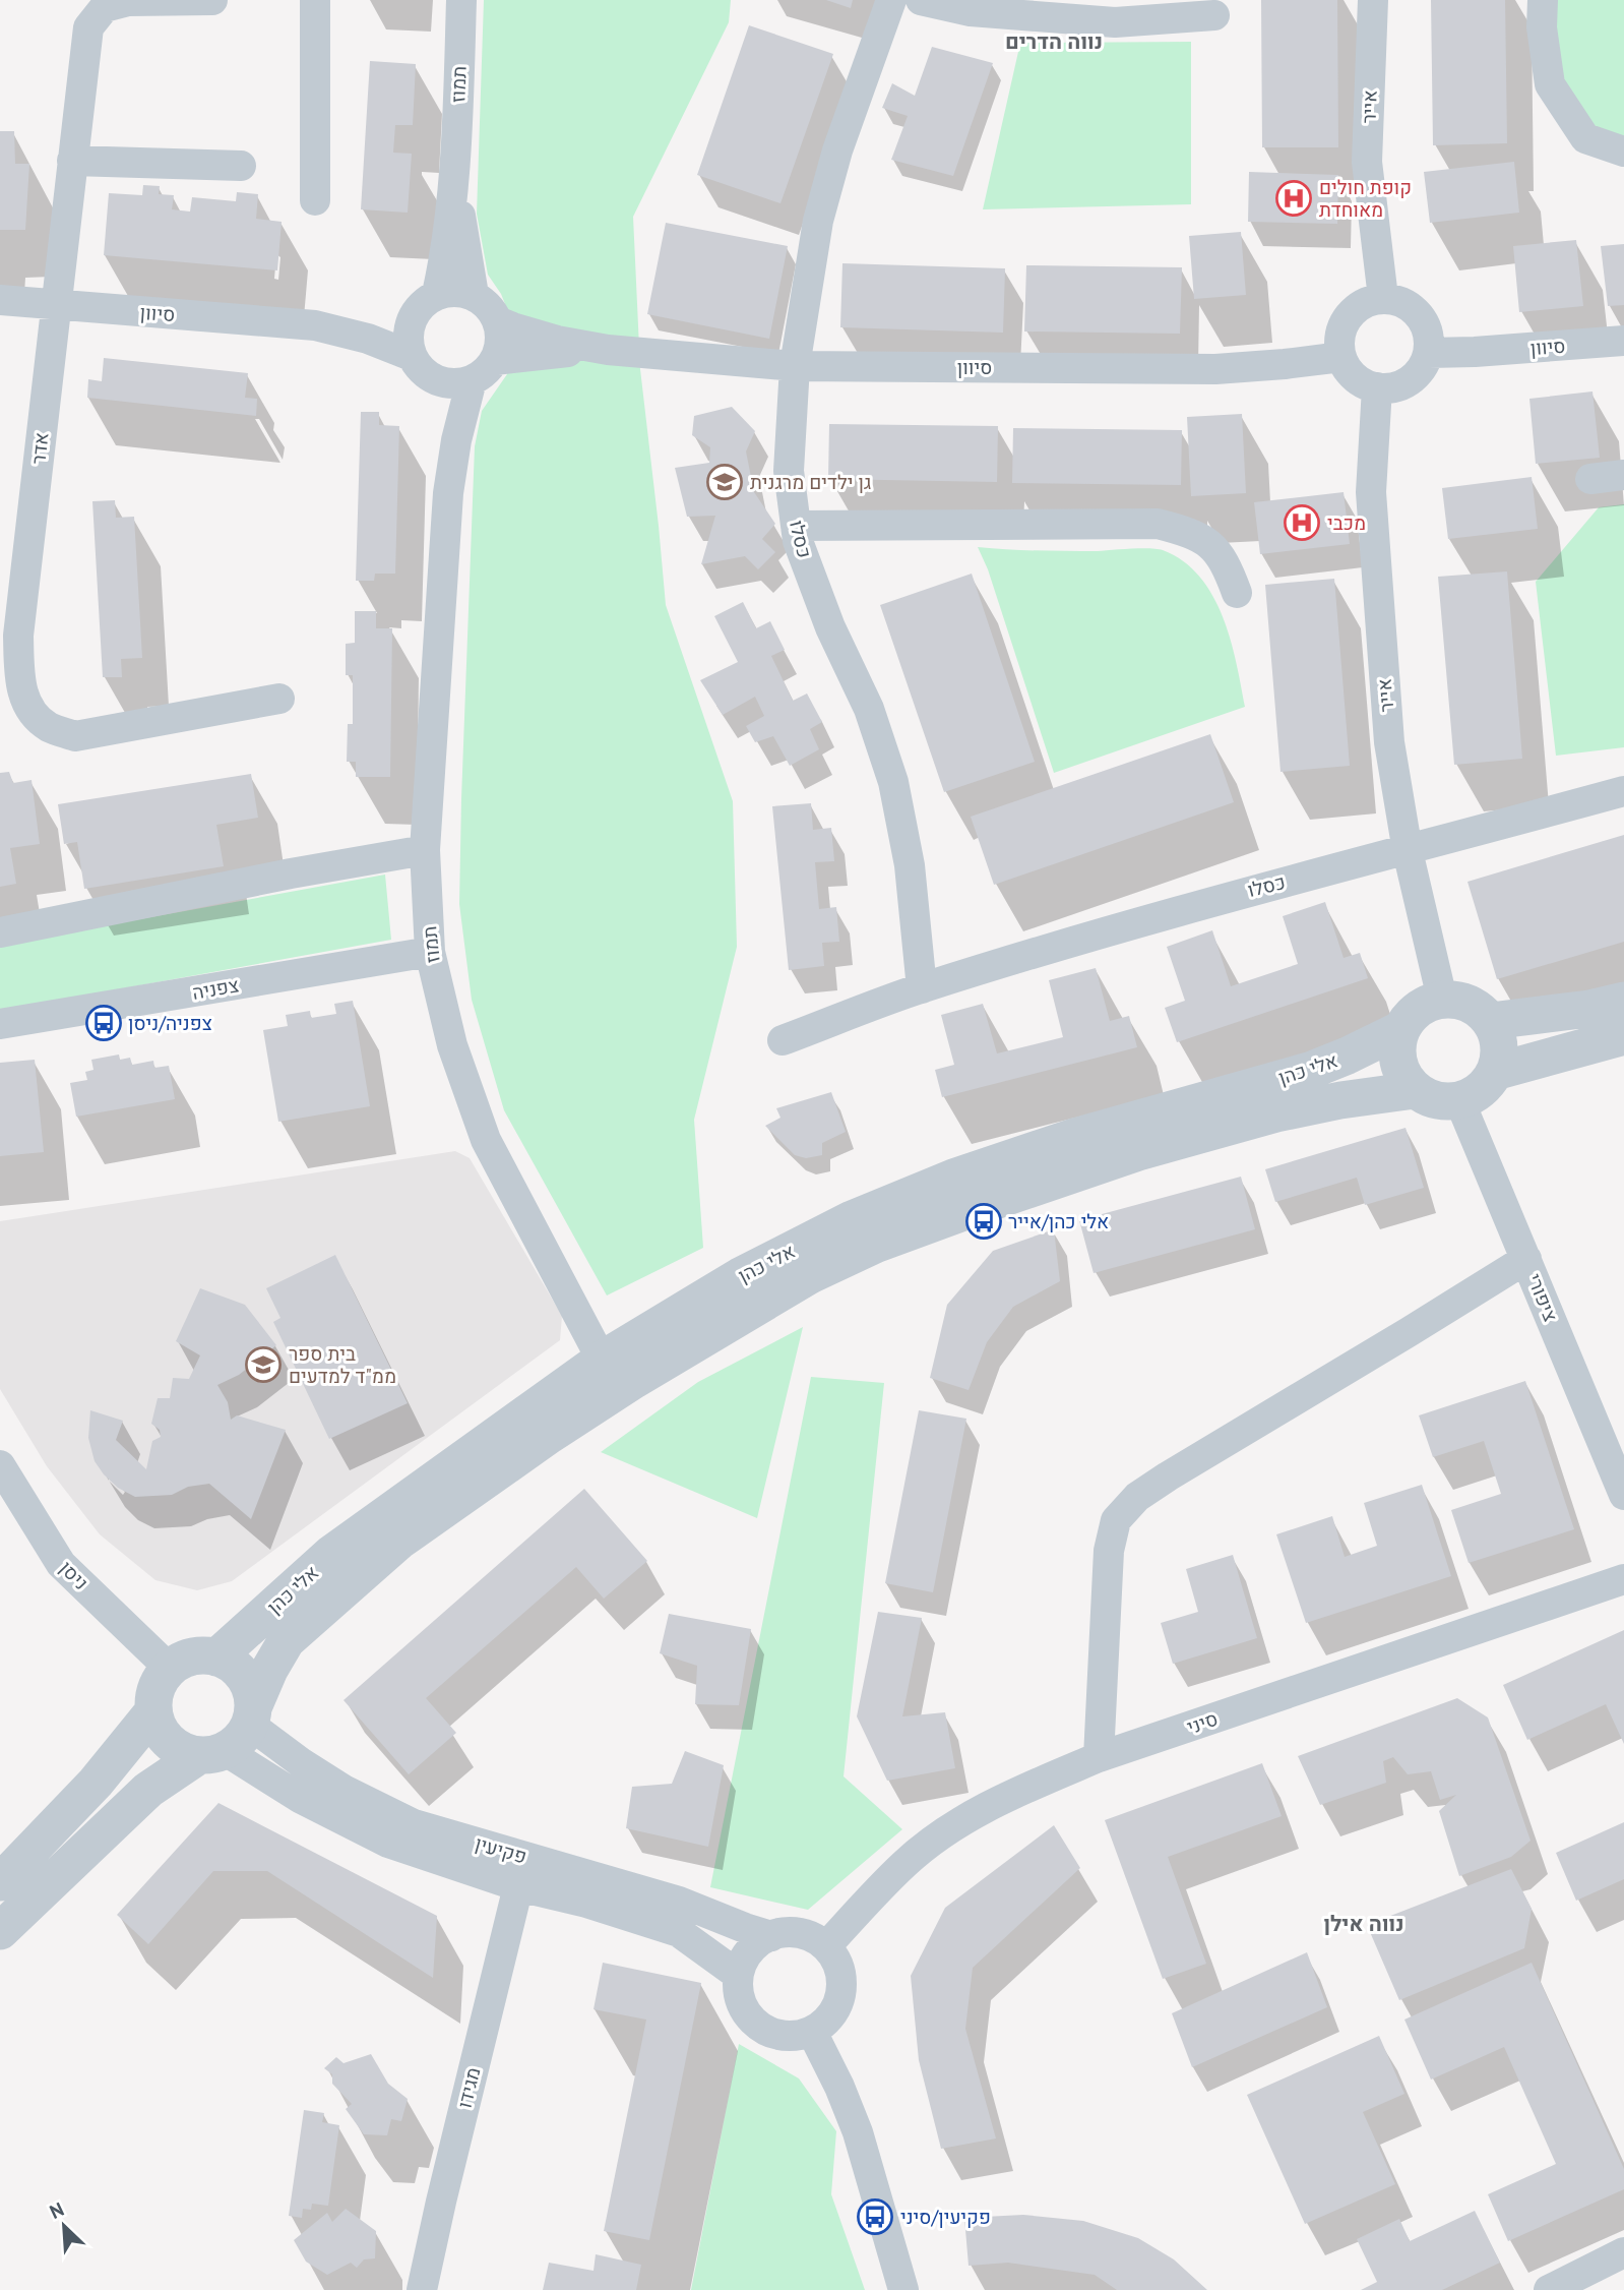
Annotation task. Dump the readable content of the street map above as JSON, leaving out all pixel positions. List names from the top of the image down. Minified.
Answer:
{"streets":{"street":["תמוז","אייר","סיוון","אדר","כסלו","צפניה","אלי כהן","ציפורי","ניסן","סיני","פקיעין","מגידו"]},"crossings":[["תמוז","סיוון"],["תמוז","צפניה"],["תמוז","אלי כהן"],["אייר","סיוון"],["אייר","כסלו"],["אייר","אלי כהן"],["אייר","ציפורי"],["סיוון","אדר"],["סיוון","כסלו"],["אלי כהן","ציפורי"],["אלי כהן","ניסן"],["אלי כהן","פקיעין"],["ניסן","פקיעין"],["סיני","פקיעין"],["פקיעין","מגידו"]],"districts":["נווה הדרים","נווה אילן"],"places":{"hospital":["קופת חולים מאוחדת","מכבי"],"school or university":["גן ילדים מרגנית","בית ספר ממ\"ד למדעים"],"bus stop":["צפניה/ניסן","אלי כהן/אייר","פקיעין/סיני"]},"north":"top left"}
